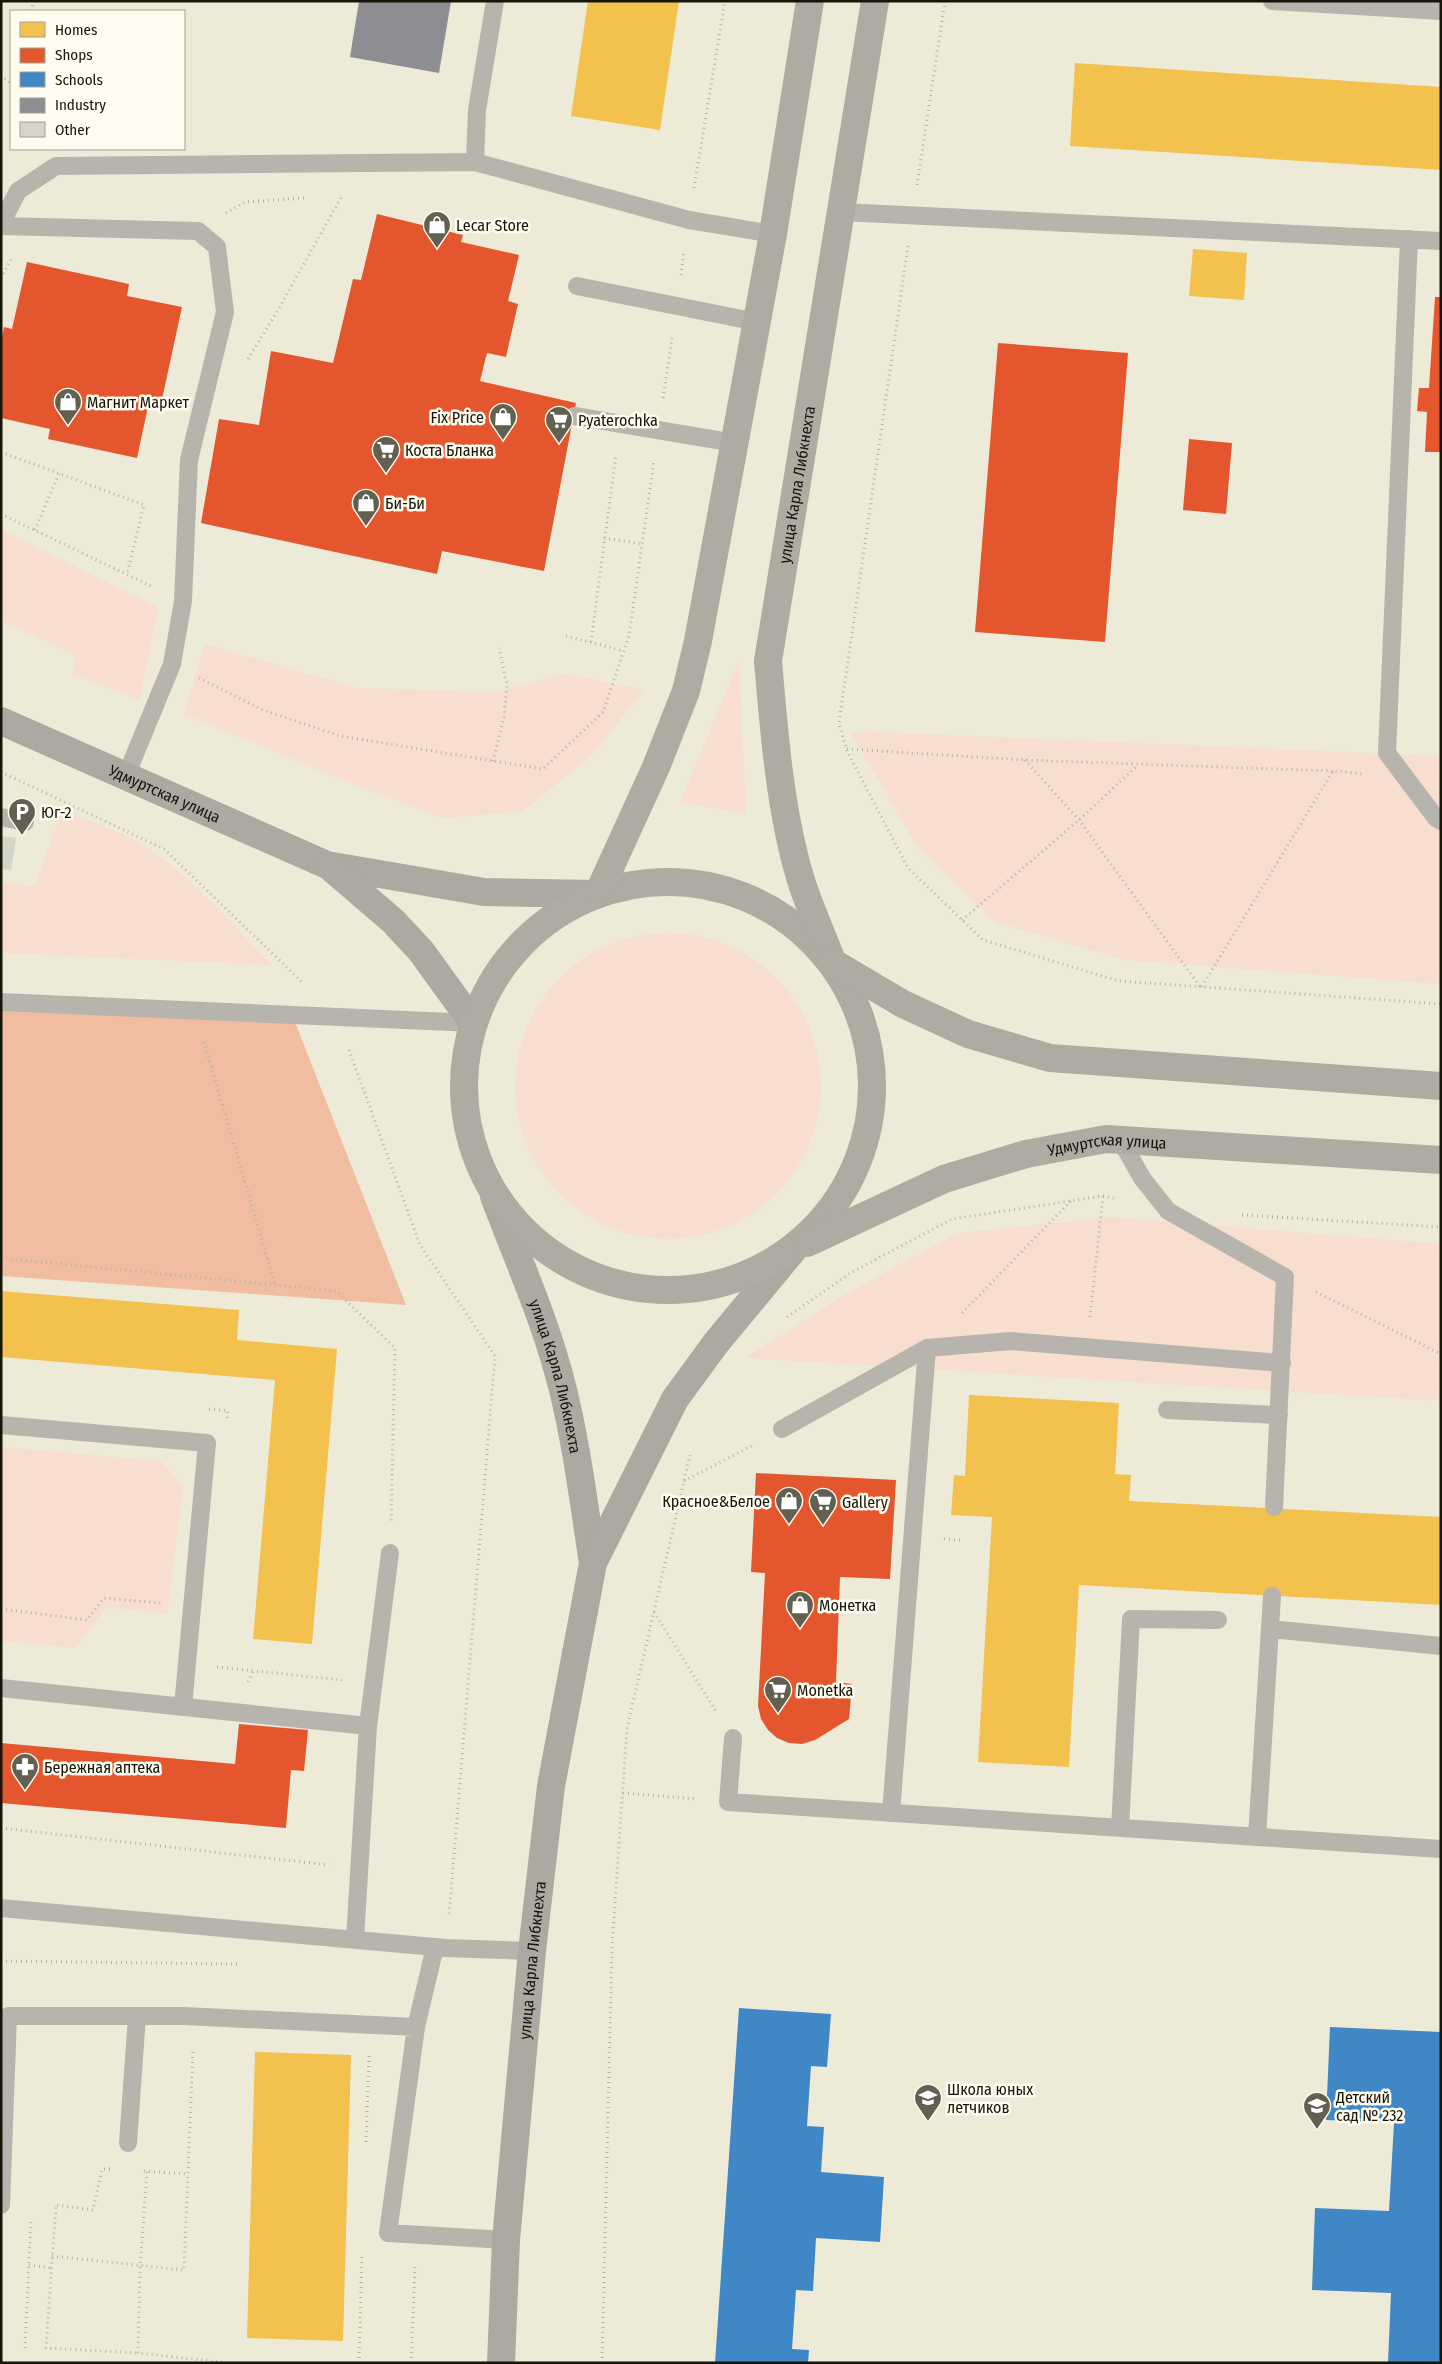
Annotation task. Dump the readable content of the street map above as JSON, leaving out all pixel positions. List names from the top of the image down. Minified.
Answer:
{"streets":{"main road":["улица Карла Либкнехта","Удмуртская улица"]},"crossings":[["улица Карла Либкнехта","Удмуртская улица"]],"places":{"shop":["Lecar Store","Магнит Маркет","Fix Price","Би-Би","Красное&Белое","Монетка"],"supermarket":["Pyaterochka","Коста Бланка","Gallery","Monetka"],"parking":["Юг-2"],"pharmacy":["Бережная аптека"],"school or university":["Школа юных летчиков","Детский сад № 232"]},"legend":["Homes","Shops","Schools","Industry","Other"]}
